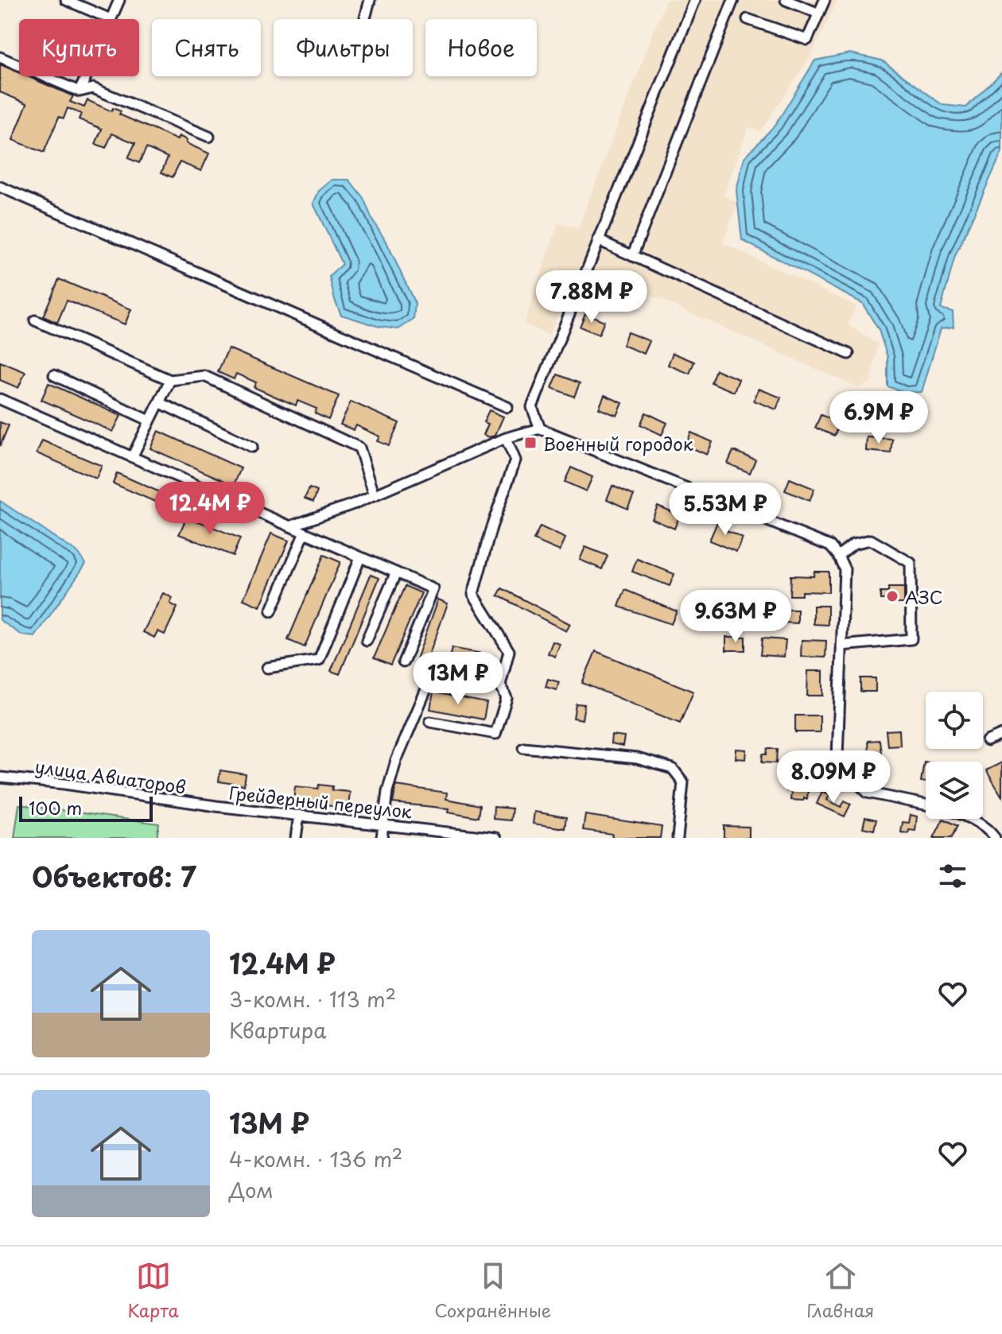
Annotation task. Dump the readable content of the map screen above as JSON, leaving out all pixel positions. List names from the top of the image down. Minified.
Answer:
{"streets":{"street":["улица Авиаторов","Грейдерный переулок"]},"crossings":[["улица Авиаторов","Грейдерный переулок"]],"places":{"transit":["Военный городок"],"other":["АЗС"]},"scale_bar":"100 m","page":{"chip":["Купить","Снять","Фильтры","Новое"],"price":["7.88M ₽","6.9M ₽","12.4M ₽","5.53M ₽","9.63M ₽","13M ₽","8.09M ₽"],"scale":"100 m","heading":"Объектов: 7","list":[{"name":"12.4M ₽","note":"3-комн. · 113 m² · Квартира"},{"name":"13M ₽","note":"4-комн. · 136 m² · Дом"}],"tabs":["Карта","Сохранённые","Главная"]}}
